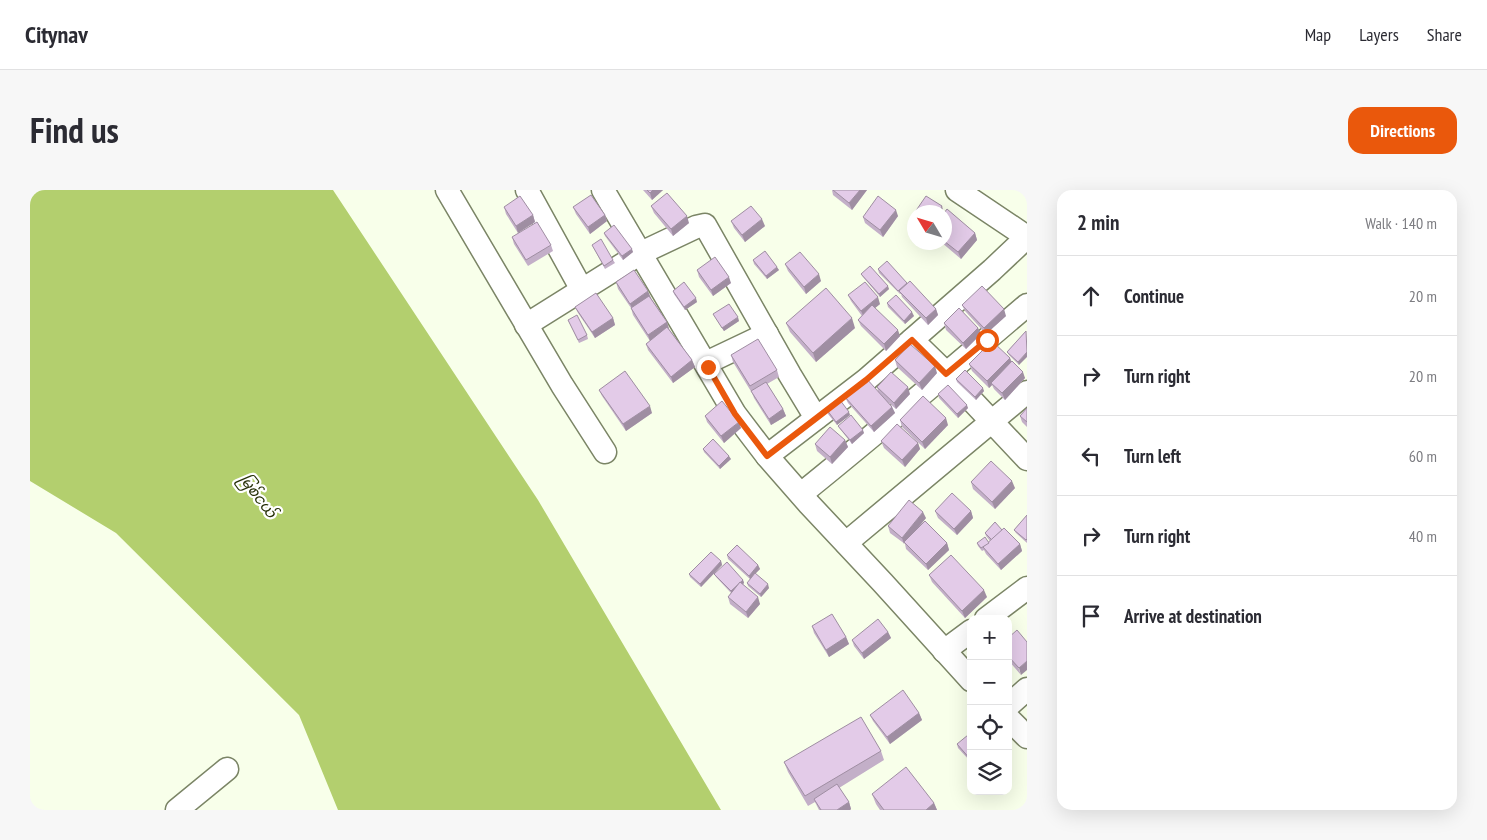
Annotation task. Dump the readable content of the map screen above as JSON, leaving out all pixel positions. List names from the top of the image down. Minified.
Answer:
{"water":["မြစ်ငယ်"],"north":"top left","page":{"header":"Citynav","nav":["Map","Layers","Share"],"title":"Find us","buttons":"Directions","heading":["2 min","Walk · 140 m"],"list":[["Continue","20 m"],["Turn right","20 m"],["Turn left","60 m"],["Turn right","40 m"],"Arrive at destination"],"map_buttons":["+","−"]}}
